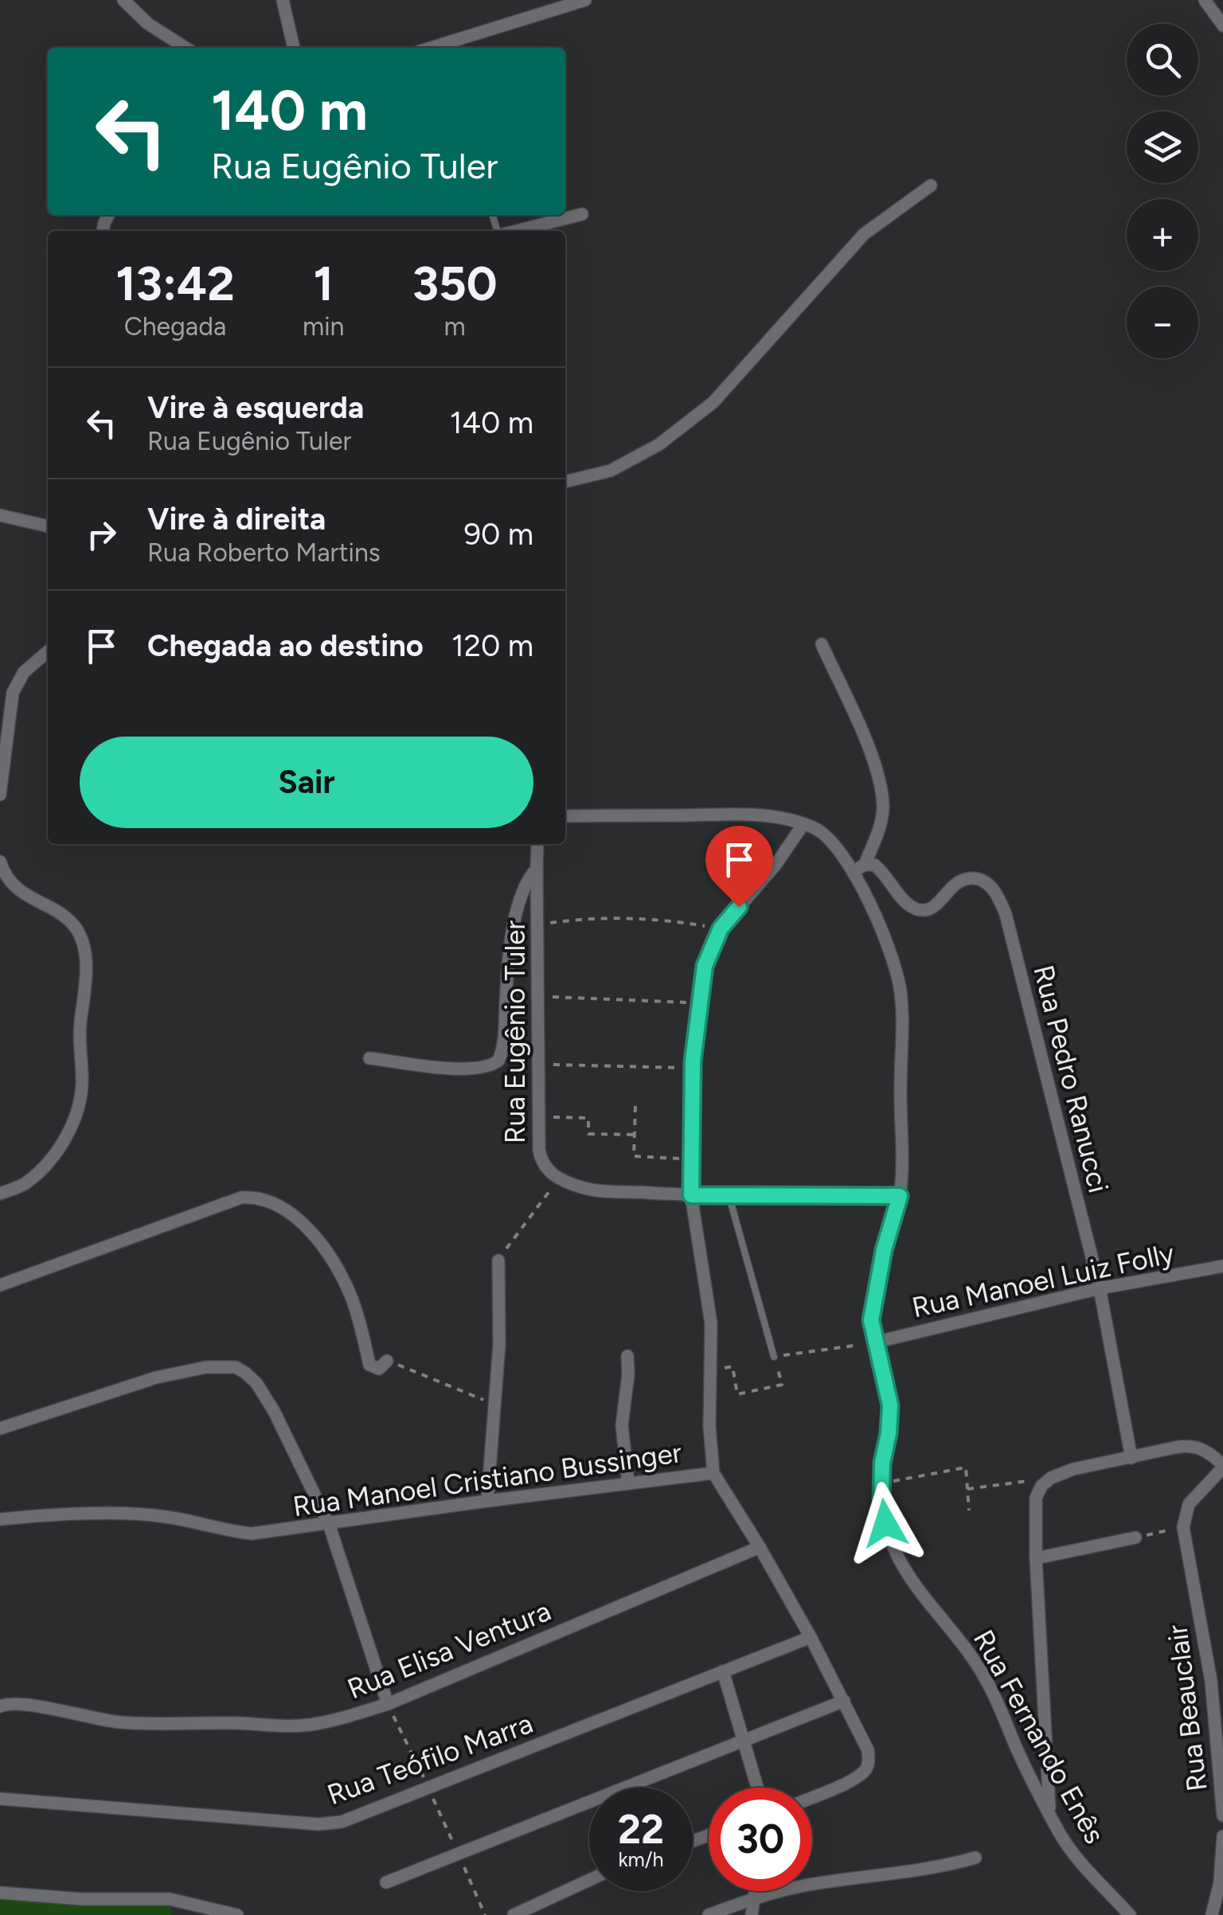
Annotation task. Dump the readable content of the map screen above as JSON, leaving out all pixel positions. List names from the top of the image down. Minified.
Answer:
{"streets":{"street":["Rua Eugênio Tuler","Rua Pedro Ranucci","Rua Manoel Luiz Folly","Rua Manoel Cristiano Bussinger","Rua Elisa Ventura","Rua Beauclair","Rua Fernando Enês","Rua Teófilo Marra"]},"crossings":[["Rua Pedro Ranucci","Rua Manoel Luiz Folly"],["Rua Manoel Luiz Folly","Rua Fernando Enês"],["Rua Manoel Cristiano Bussinger","Rua Elisa Ventura"],["Rua Manoel Cristiano Bussinger","Rua Teófilo Marra"]],"page":{"map_buttons":["+","−"],"turn":["140 m","Rua Eugênio Tuler"],"eta":["13:42","Chegada","1","min","350","m"],"list":[{"name":"Vire à esquerda","note":"Rua Eugênio Tuler","value":"140 m"},{"name":"Vire à direita","note":"Rua Roberto Martins","value":"90 m"},{"name":"Chegada ao destino","value":"120 m"}],"buttons":"Sair","speed":"22 km/h","limit":"30"}}
